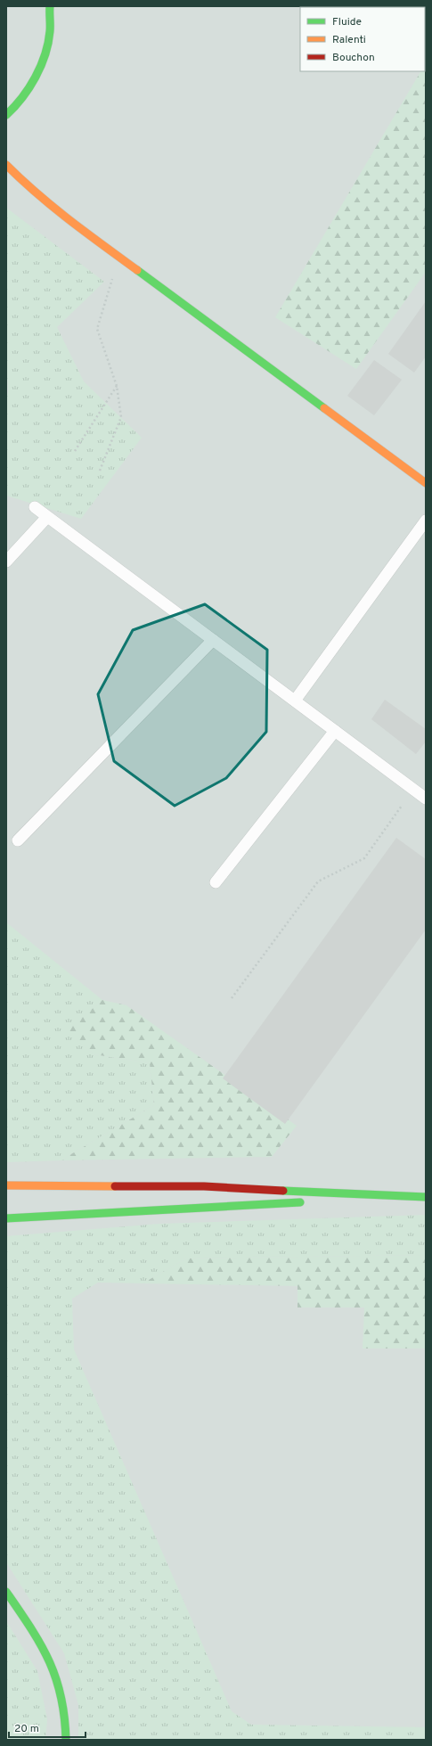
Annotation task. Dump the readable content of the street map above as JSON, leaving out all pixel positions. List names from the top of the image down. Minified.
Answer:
{"legend":["Fluide","Ralenti","Bouchon"],"scale_bar":"20 m"}
